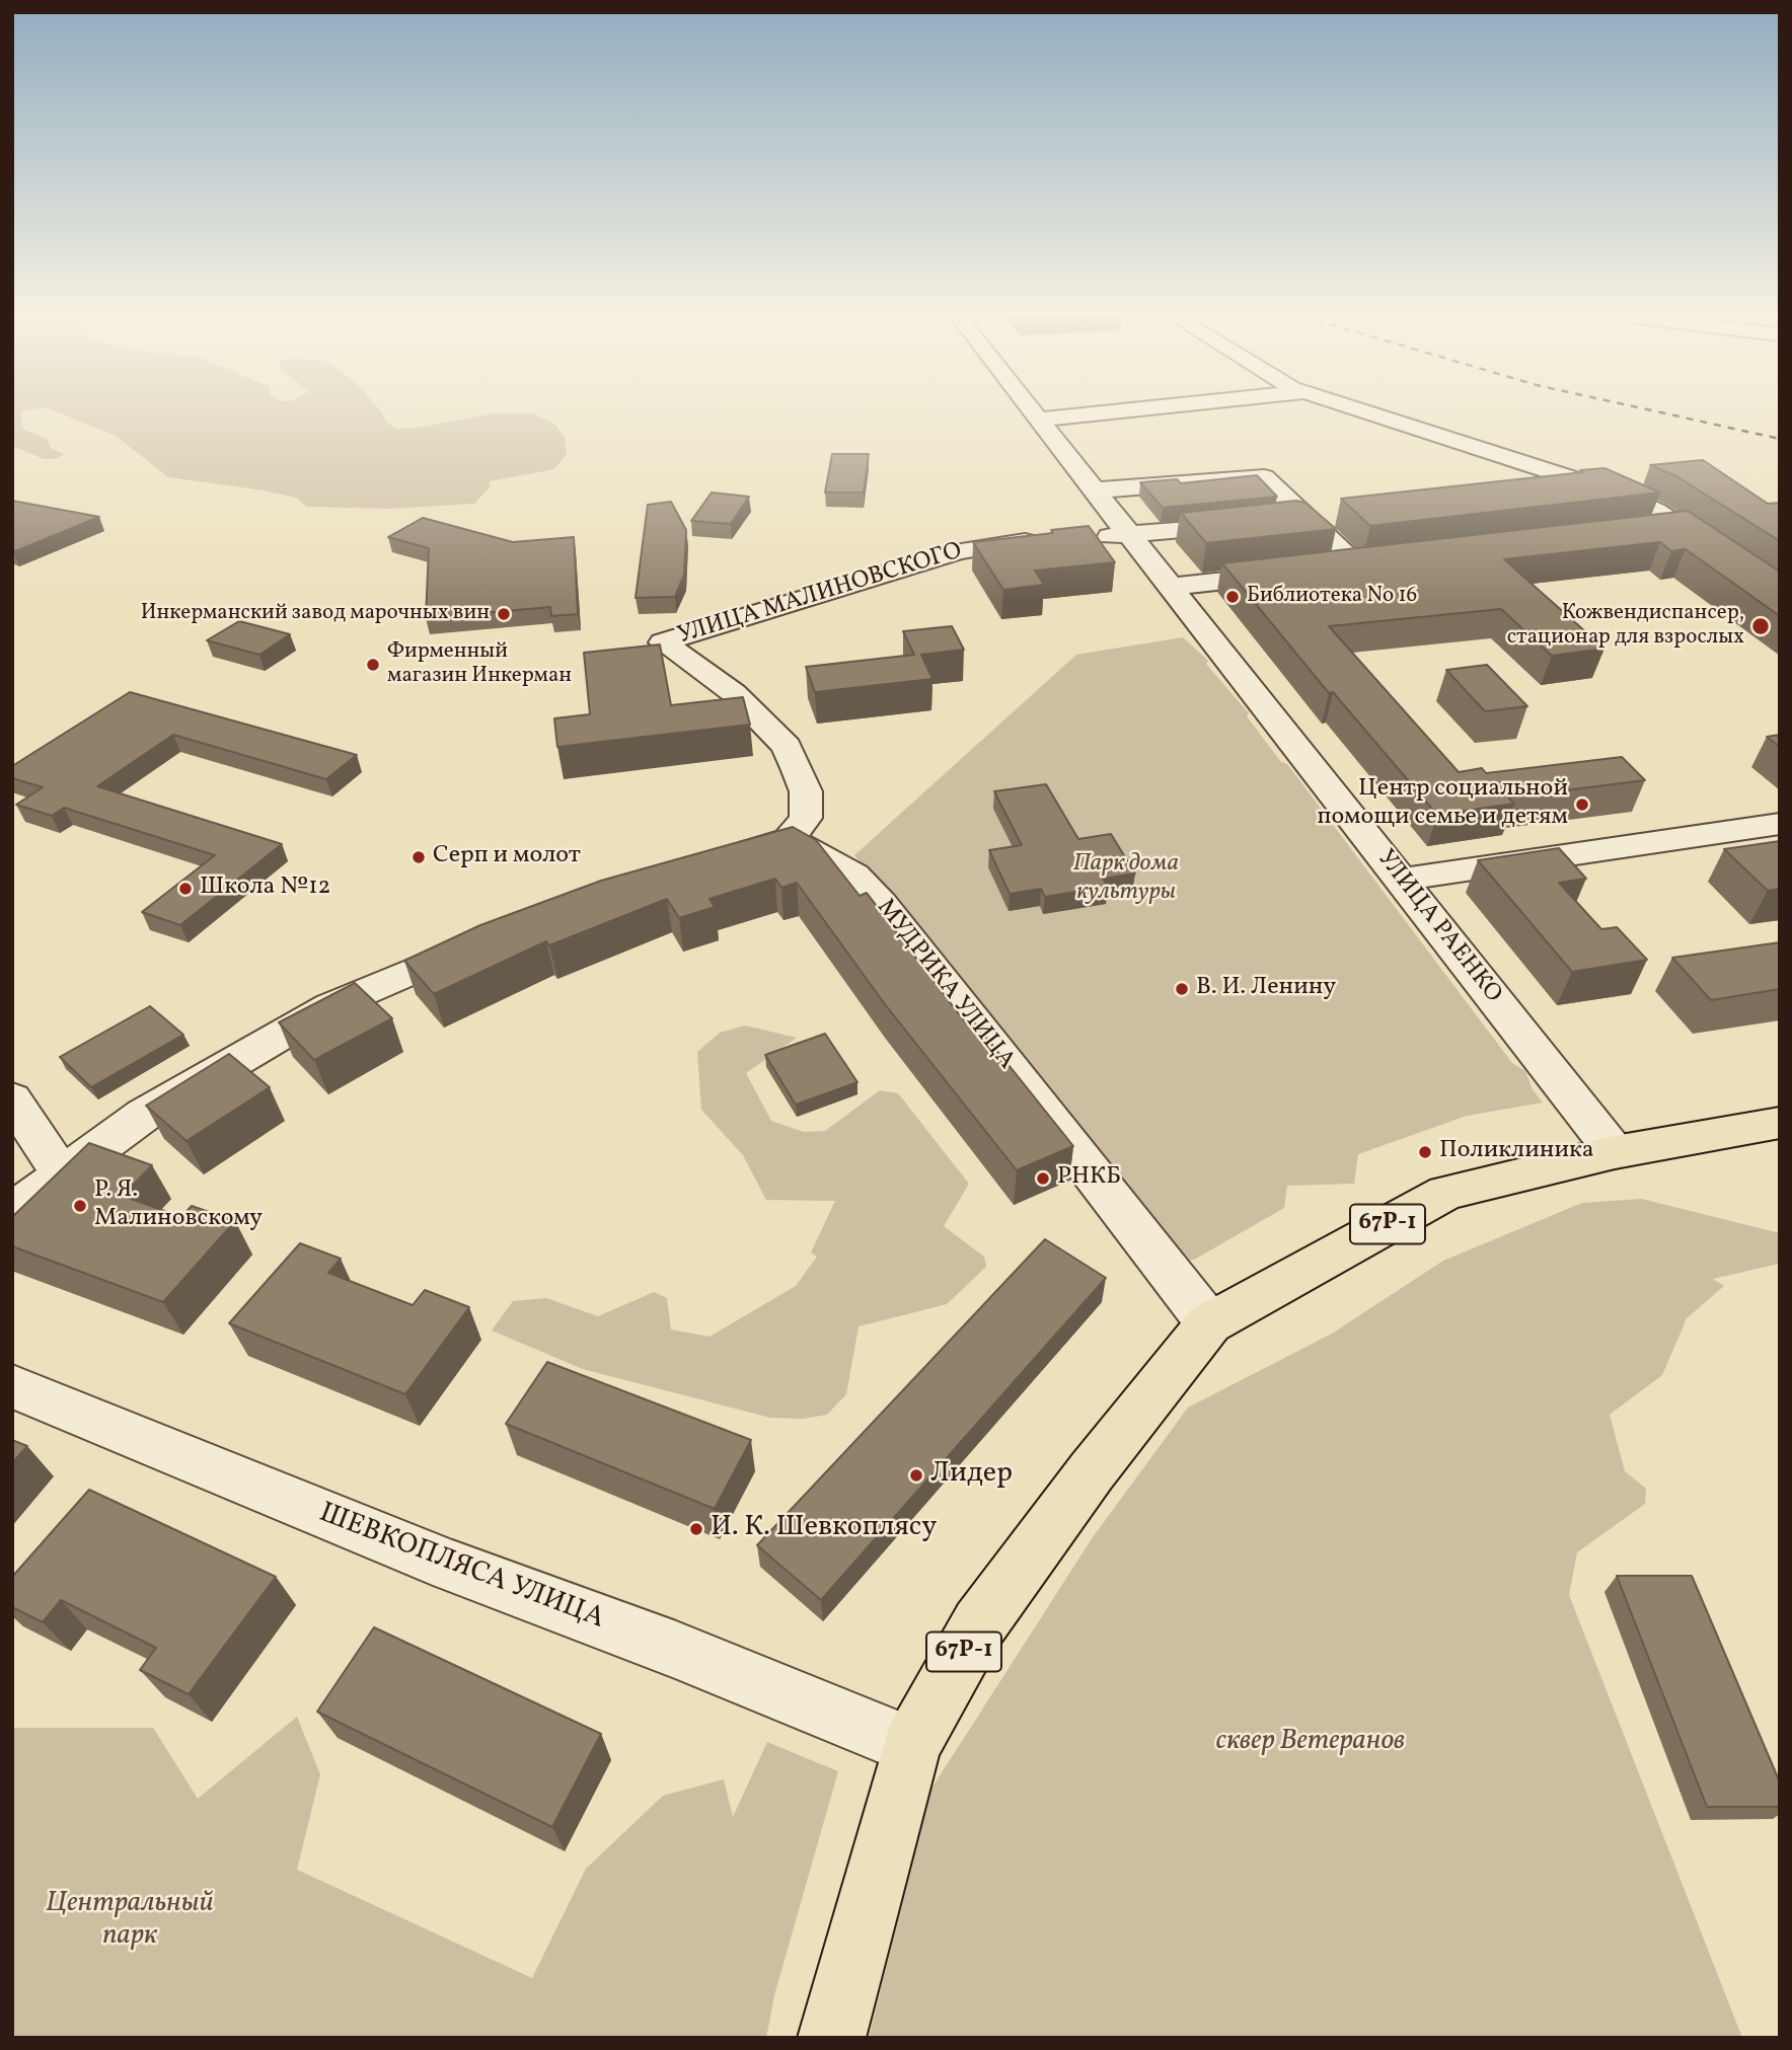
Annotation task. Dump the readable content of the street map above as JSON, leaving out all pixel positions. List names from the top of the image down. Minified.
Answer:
{"streets":{"main road":["67Р-1"],"street":["УЛИЦА МАЛИНОВСКОГО","УЛИЦА РАЕНКО","МУДРИКА УЛИЦА","ШЕВКОПЛЯСА УЛИЦА"]},"crossings":[["УЛИЦА МАЛИНОВСКОГО","УЛИЦА РАЕНКО"],["УЛИЦА МАЛИНОВСКОГО","МУДРИКА УЛИЦА"],["УЛИЦА РАЕНКО","67Р-1"],["МУДРИКА УЛИЦА","67Р-1"],["67Р-1","ШЕВКОПЛЯСА УЛИЦА"]],"parks":["Парк дома культуры","сквер Ветеранов","Центральный парк"],"places":["Библиотека No 16","Инкерманский завод марочных вин","Кожвендиспансер, стационар для взрослых","Фирменный магазин Инкерман","Центр социальной помощи семье и детям","Серп и молот","Школа №12","В. И. Ленину","Поликлиника","РНКБ","Р. Я. Малиновскому","Лидер","И. К. Шевкоплясу"]}
